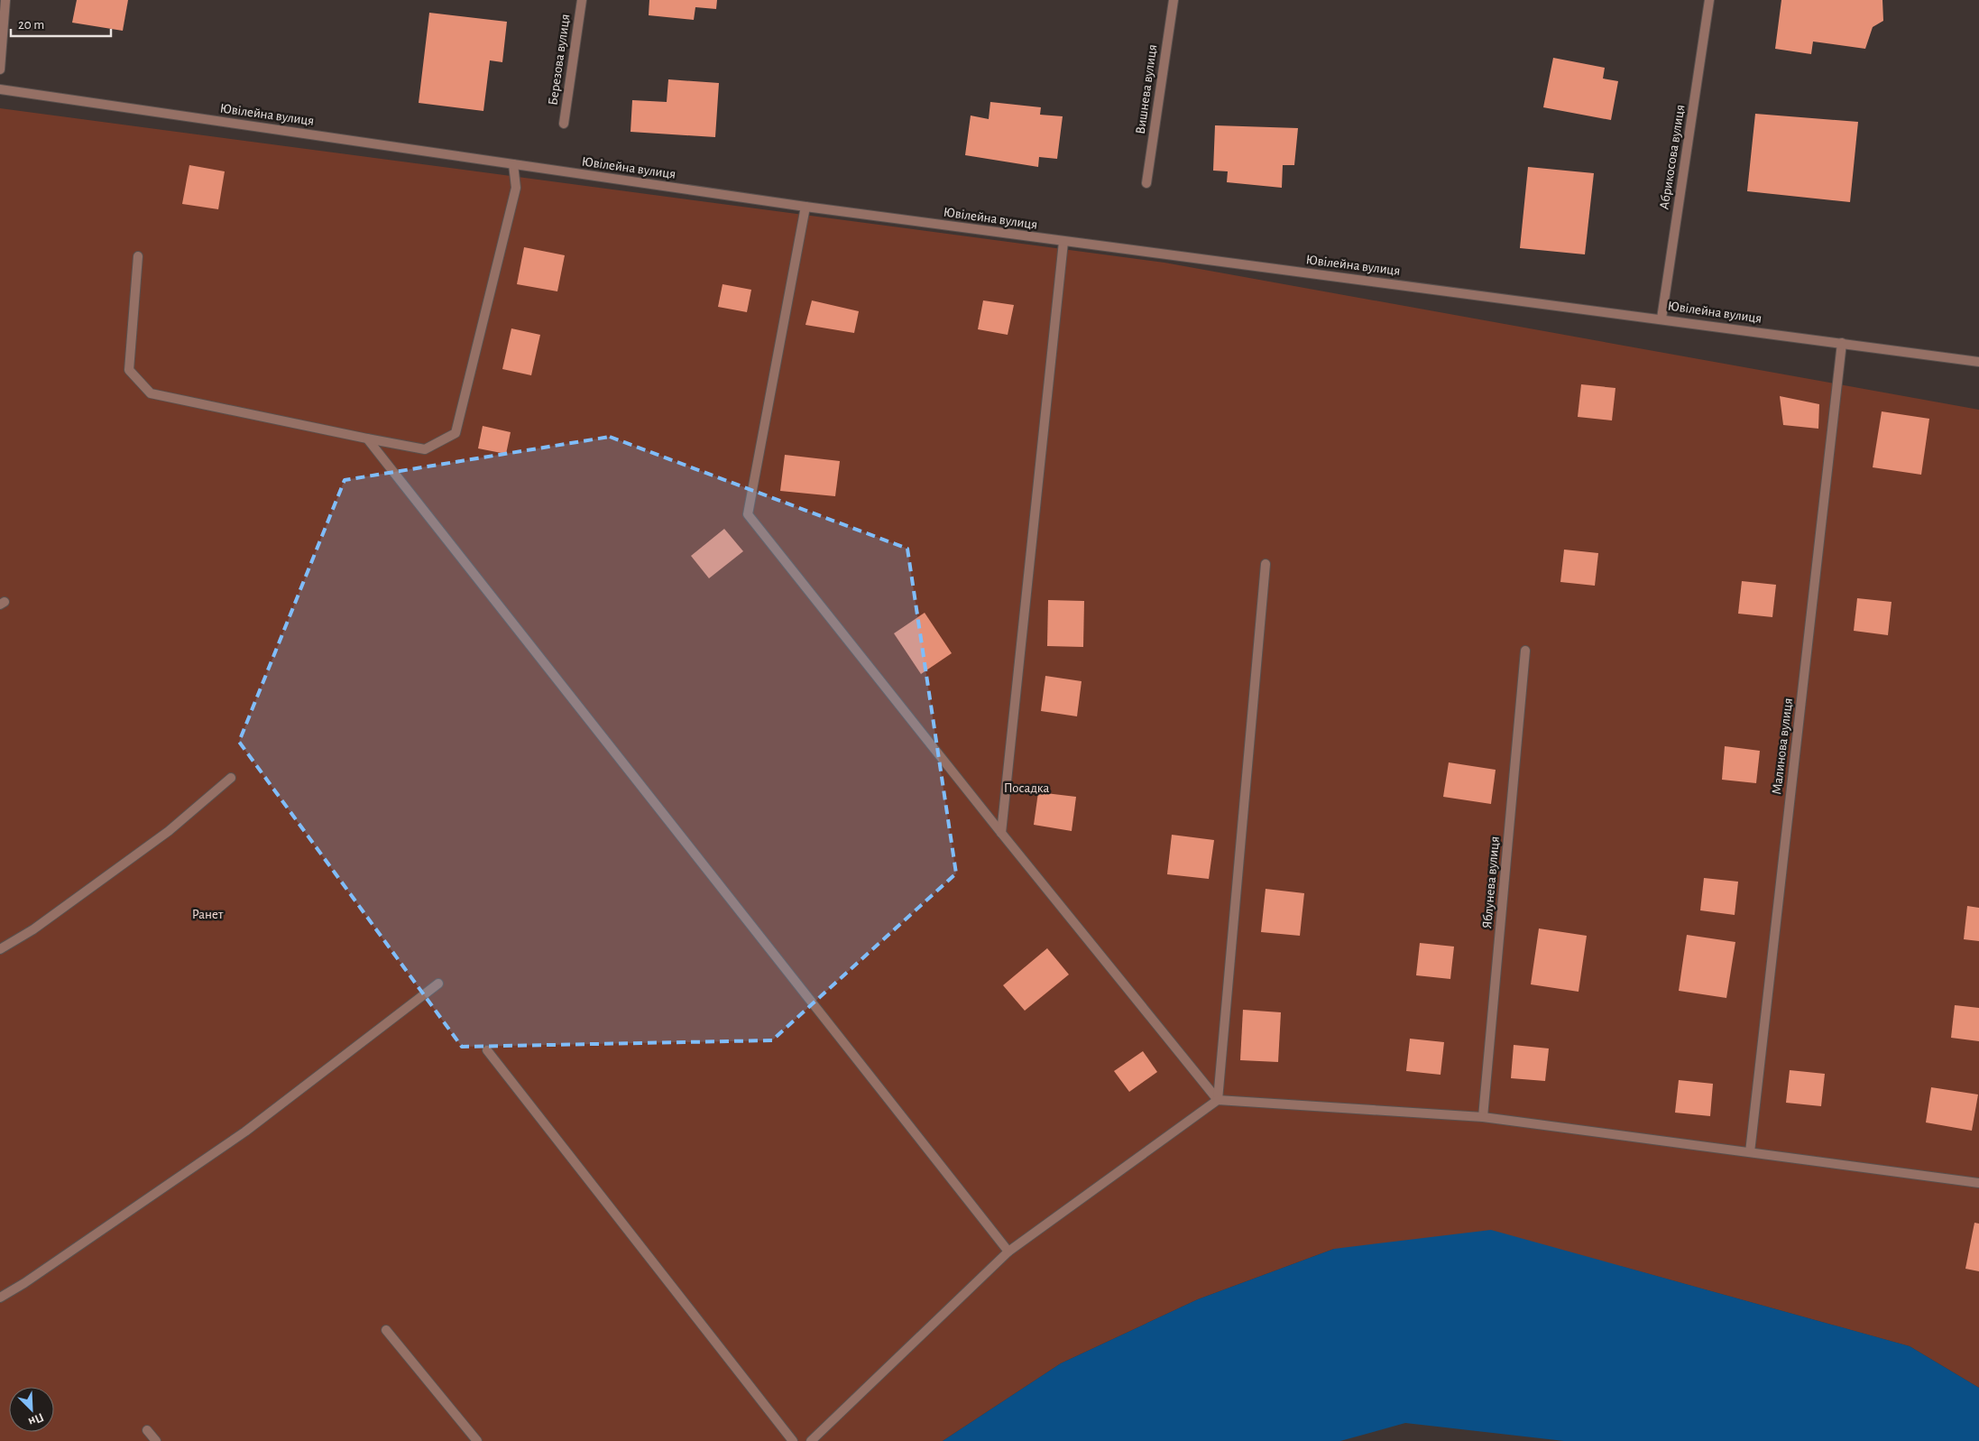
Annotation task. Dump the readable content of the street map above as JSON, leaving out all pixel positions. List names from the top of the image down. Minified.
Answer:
{"streets":{"street":["Березова вулиця","Вишнева вулиця","Ювілейна вулиця","Абрикосова вулиця","Малинова вулиця","Яблунева вулиця"]},"crossings":[["Ювілейна вулиця","Абрикосова вулиця"],["Ювілейна вулиця","Малинова вулиця"]],"parks":["Посадка","Ранет"],"scale_bar":"20 m","north":"bottom right"}
